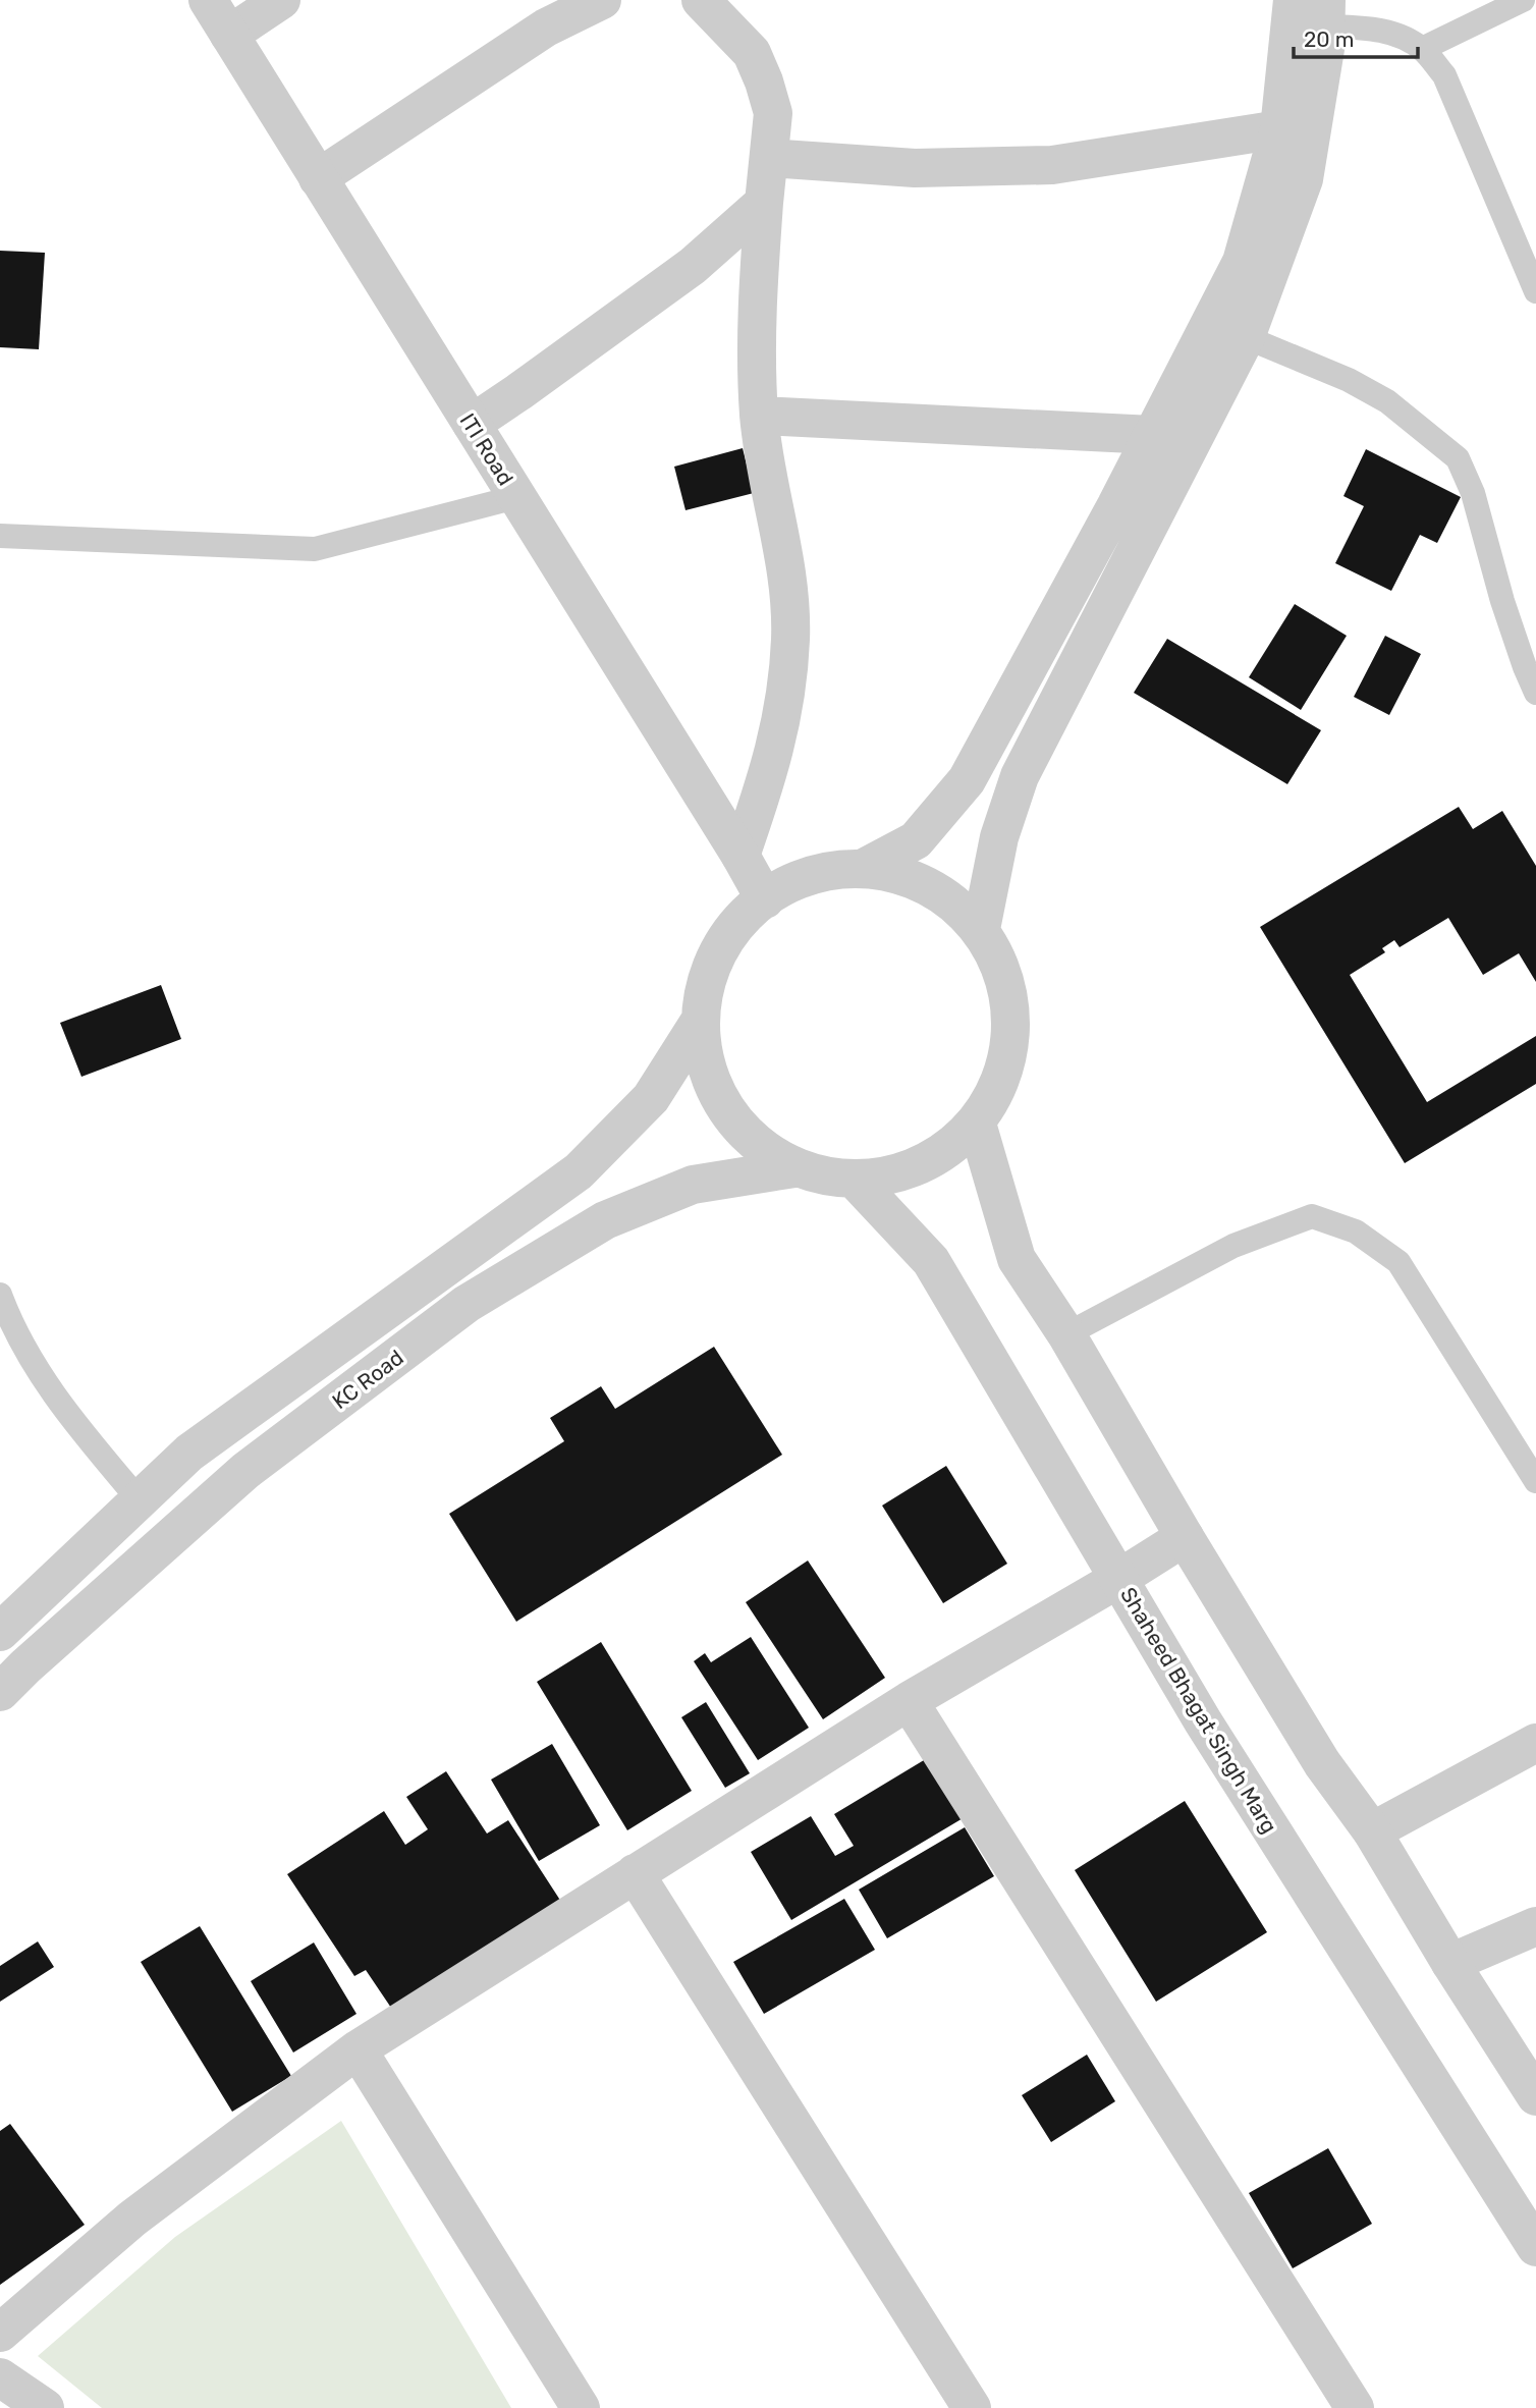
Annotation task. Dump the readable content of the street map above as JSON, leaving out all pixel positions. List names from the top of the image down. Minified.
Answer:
{"streets":{"street":["ITI Road","KC Road","Shaheed Bhagat Singh Marg"]},"scale_bar":"20 m"}
